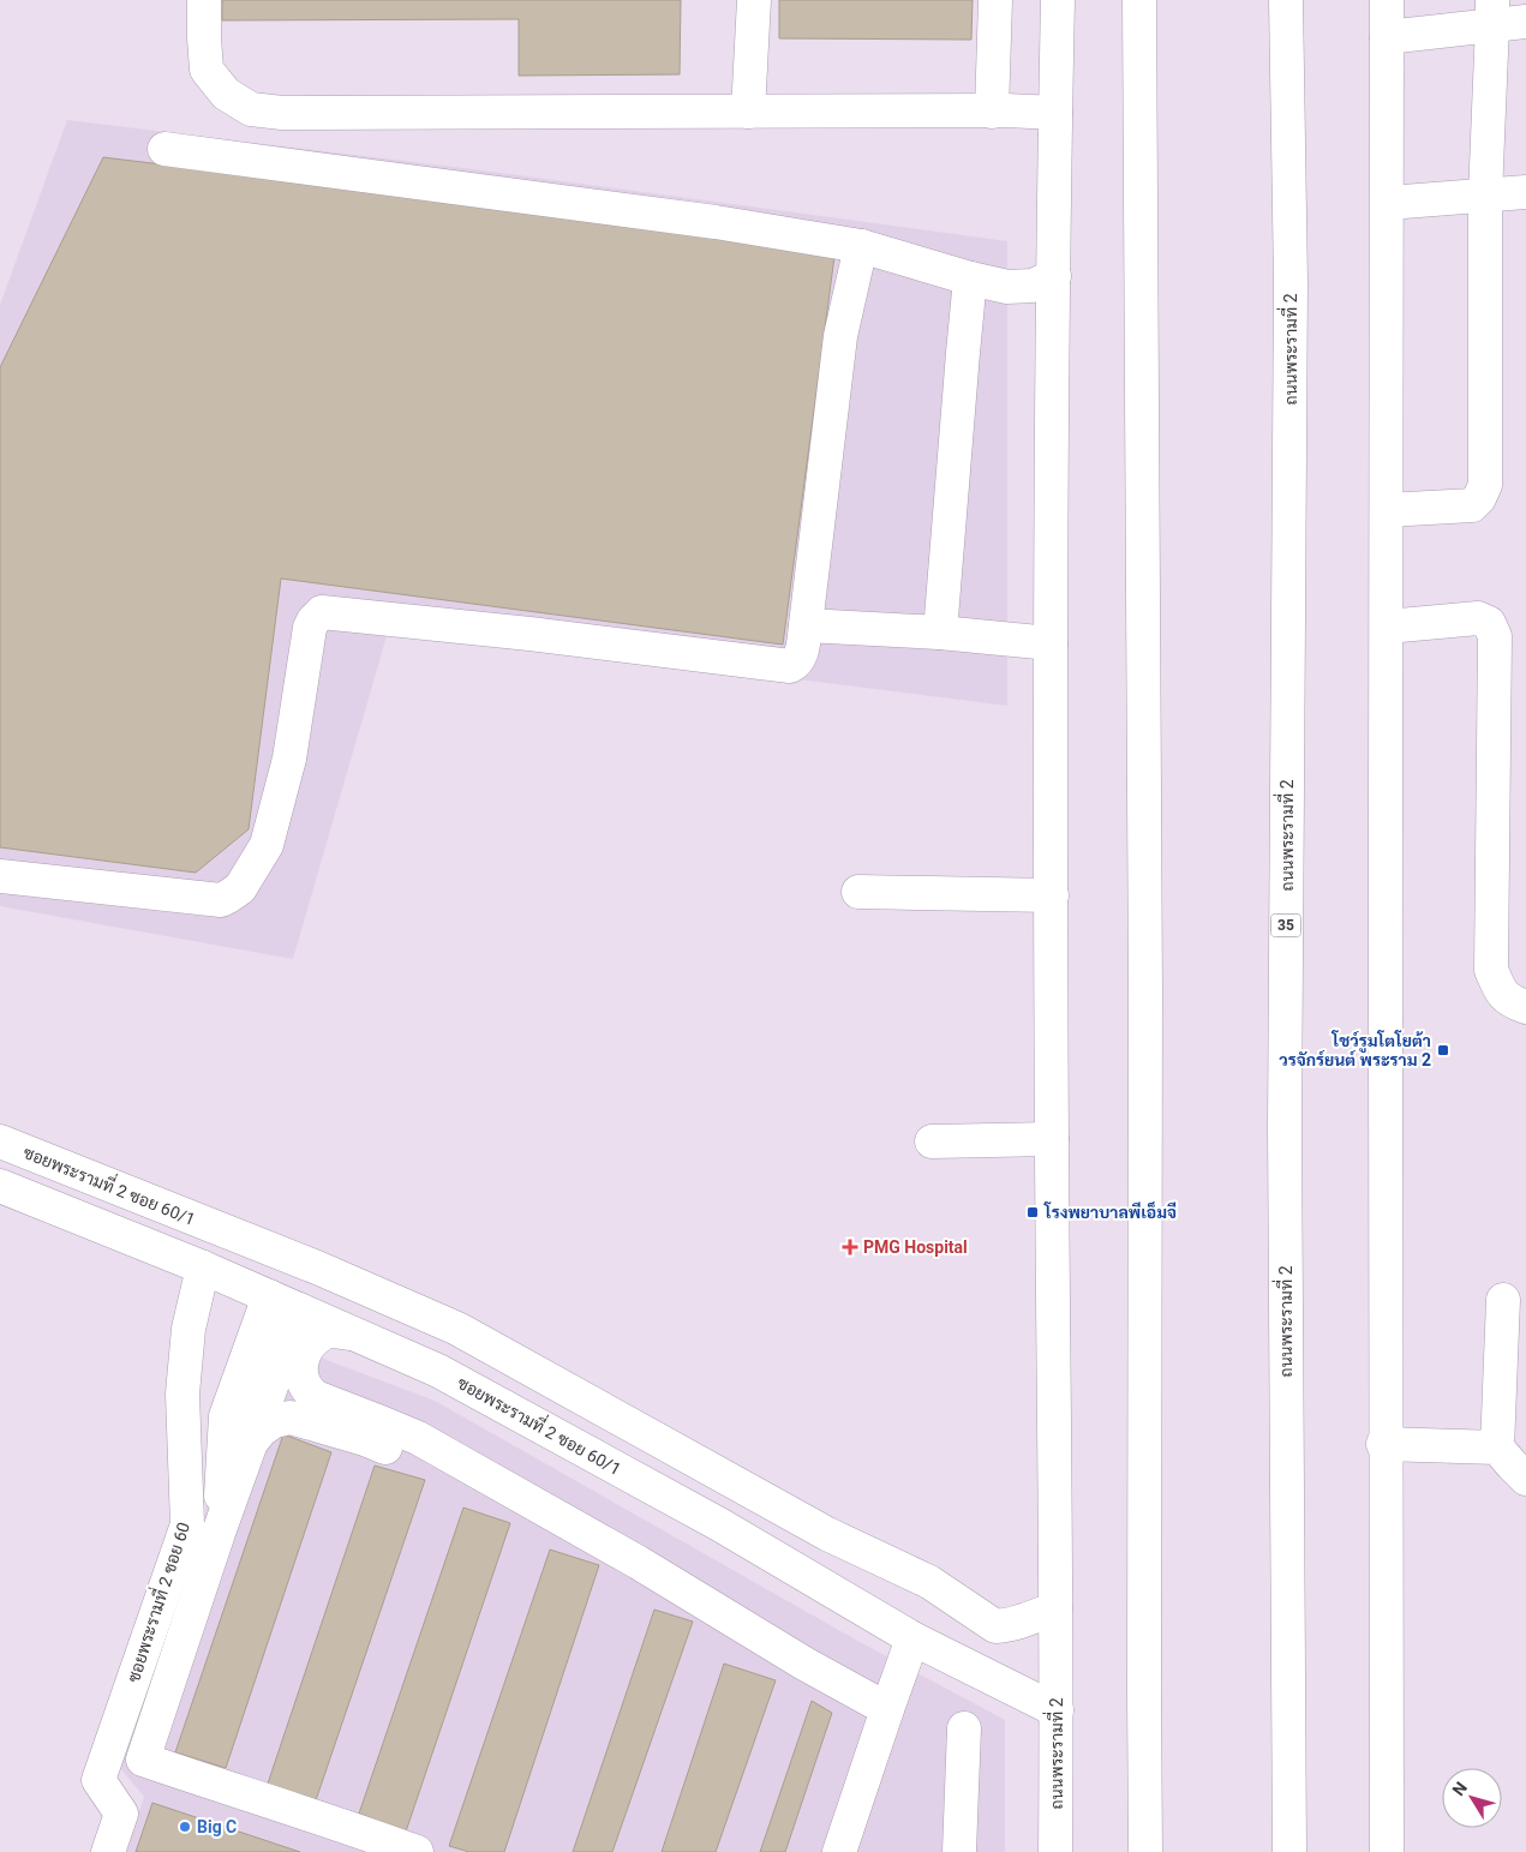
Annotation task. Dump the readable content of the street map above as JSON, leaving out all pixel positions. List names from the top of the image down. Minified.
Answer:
{"streets":{"main road":["ถนนพระรามที่ 2","35","ซอยพระรามที่ 2 ซอย 60/1","ซอยพระรามที่ 2 ซอย 60"]},"crossings":[["ถนนพระรามที่ 2","ซอยพระรามที่ 2 ซอย 60/1"],["ซอยพระรามที่ 2 ซอย 60/1","ซอยพระรามที่ 2 ซอย 60"]],"places":{"transit":["โชว์รูมโตโยต้า วรจักร์ยนต์ พระราม 2","โรงพยาบาลพีเอ็มจี"],"health":["PMG Hospital"],"other":["Big C"]},"north":"top left"}
